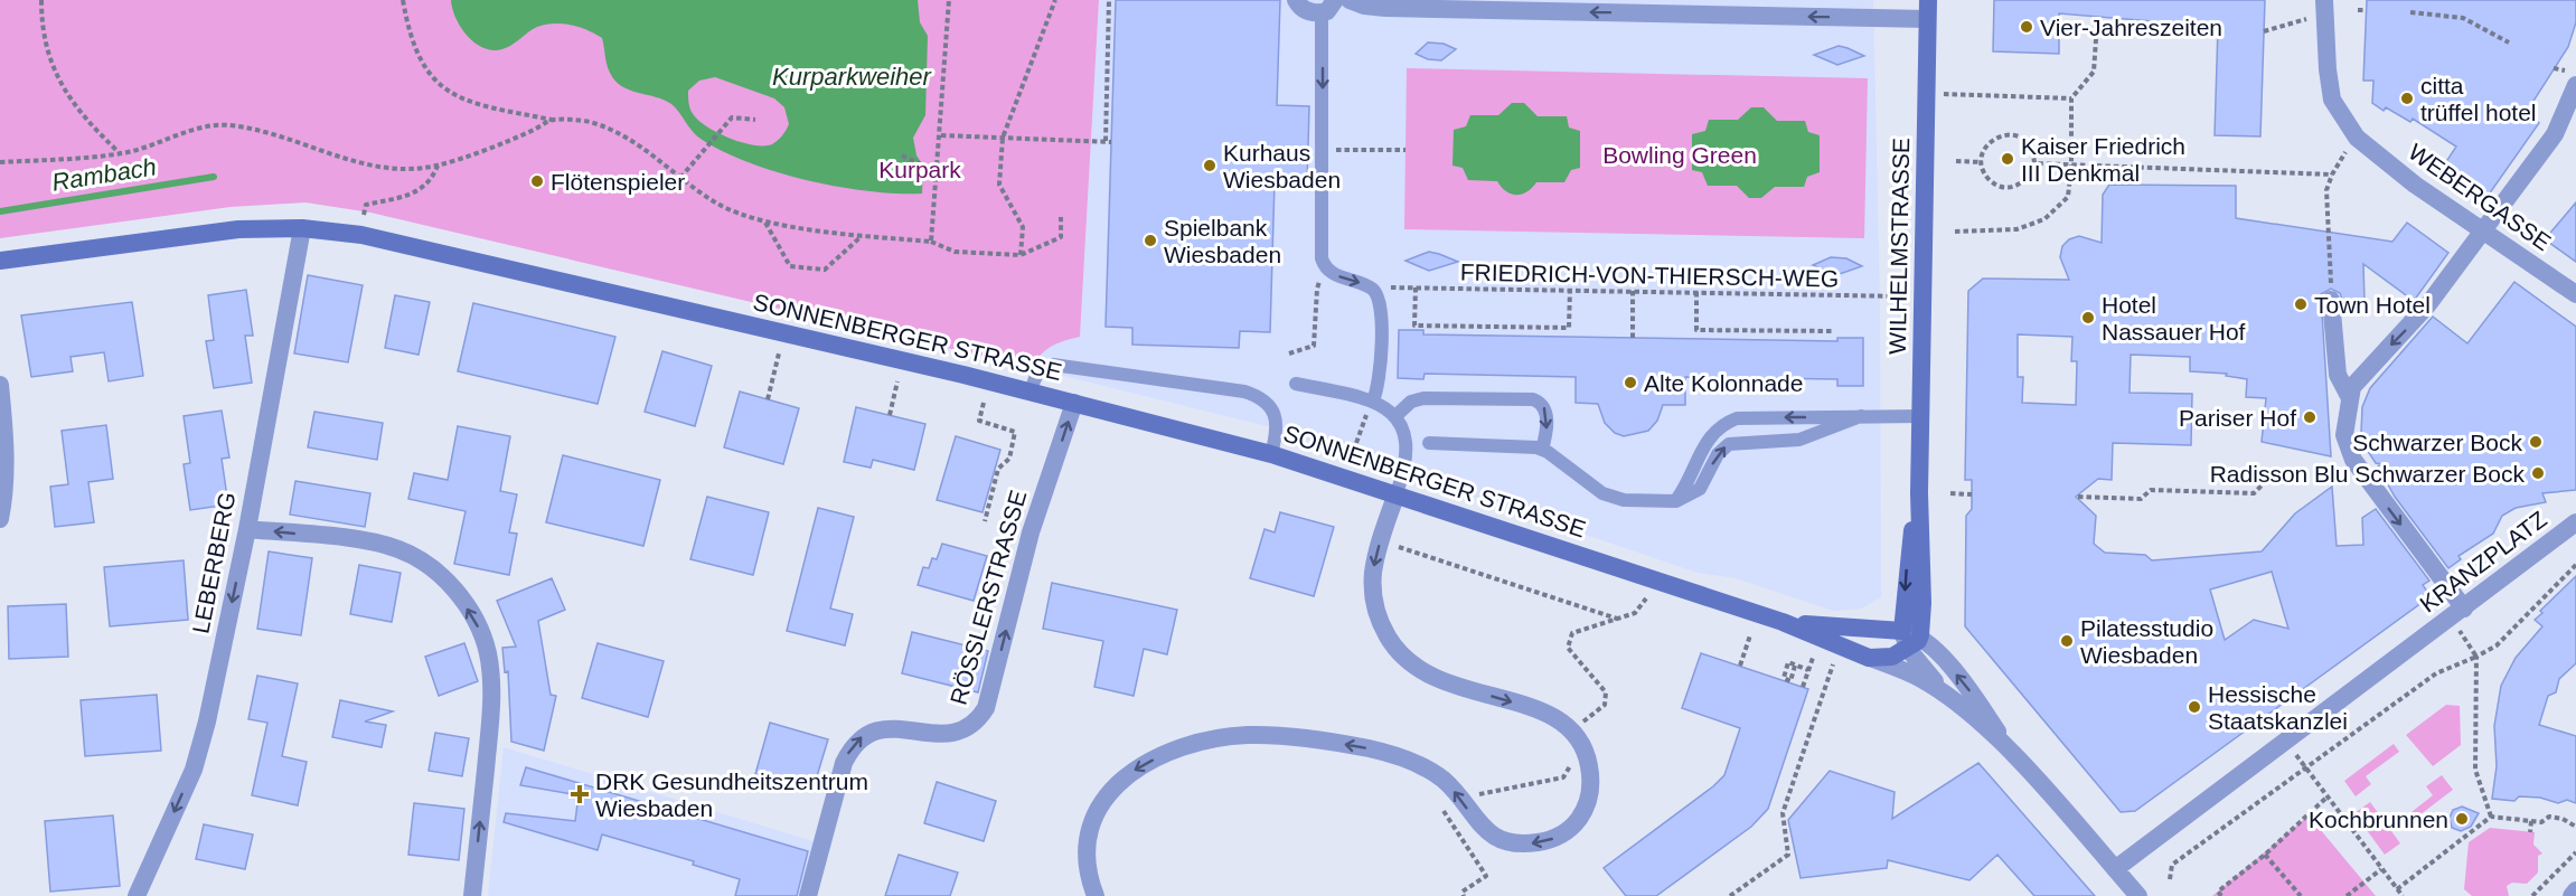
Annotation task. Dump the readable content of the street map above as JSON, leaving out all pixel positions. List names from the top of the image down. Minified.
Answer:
{"streets":{"main road":["WILHELMSTRASSE","SONNENBERGER STRASSE"],"street":["WEBERGASSE","KRANZPLATZ","LEBERBERG","RÖSSLERSTRASSE"],"path":["FRIEDRICH-VON-THIERSCH-WEG"]},"crossings":[["WILHELMSTRASSE","FRIEDRICH-VON-THIERSCH-WEG"],["WILHELMSTRASSE","SONNENBERGER STRASSE"],["SONNENBERGER STRASSE","LEBERBERG"],["SONNENBERGER STRASSE","RÖSSLERSTRASSE"]],"one_way":["LEBERBERG","RÖSSLERSTRASSE"],"water":["Kurparkweiher","Rambach"],"parks":["Bowling Green","Kurpark"],"places":{"other":["Vier-Jahreszeiten","citta trüffel hotel","Kaiser Friedrich III Denkmal","Kurhaus Wiesbaden","Flötenspieler","Spielbank Wiesbaden","Town Hotel","Hotel Nassauer Hof","Alte Kolonnade","Pariser Hof","Schwarzer Bock","Radisson Blu Schwarzer Bock","Pilatesstudio Wiesbaden","Hessische Staatskanzlei","Kochbrunnen"],"health":["DRK Gesundheitszentrum Wiesbaden"]}}
